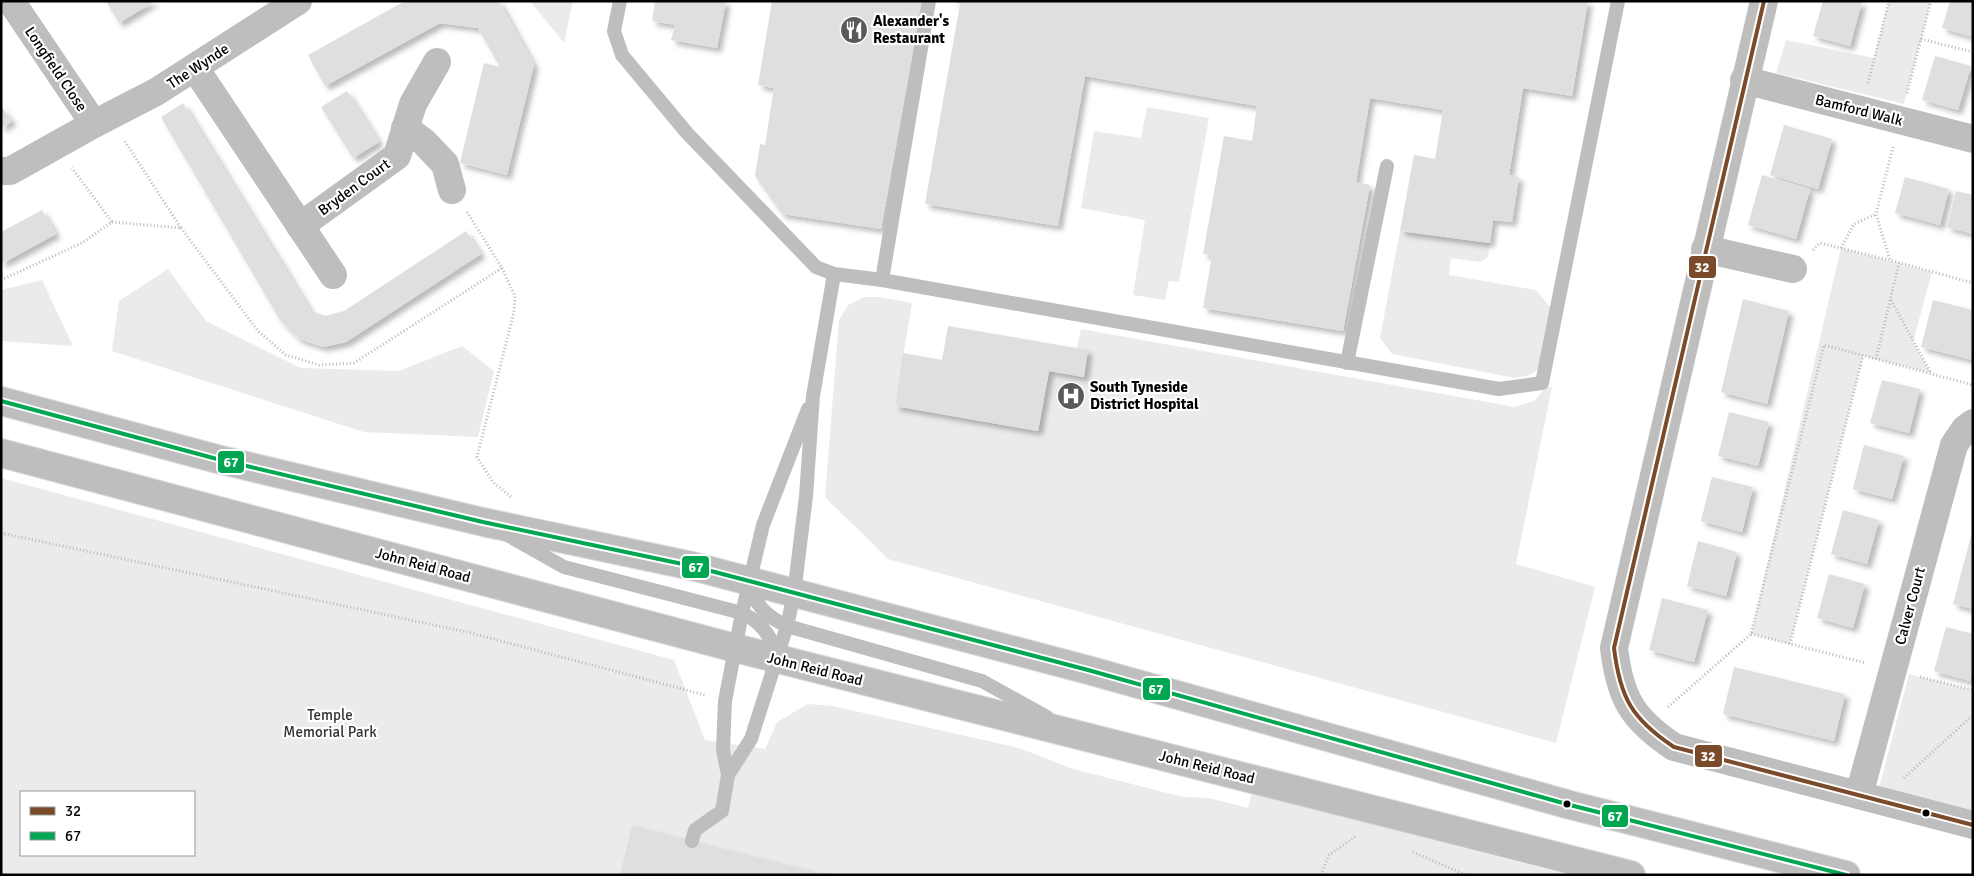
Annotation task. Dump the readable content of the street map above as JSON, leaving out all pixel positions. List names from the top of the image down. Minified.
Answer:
{"streets":{"main road":["The Wynde","Longfield Close","Bamford Walk","Bryden Court","John Reid Road","Calver Court"]},"crossings":[["The Wynde","Longfield Close"]],"parks":["Temple Memorial Park"],"places":{"restaurant":["Alexander's Restaurant"],"hospital":["South Tyneside District Hospital"]},"lines":["transit line 32","transit line 67"],"legend":["32","67"]}
